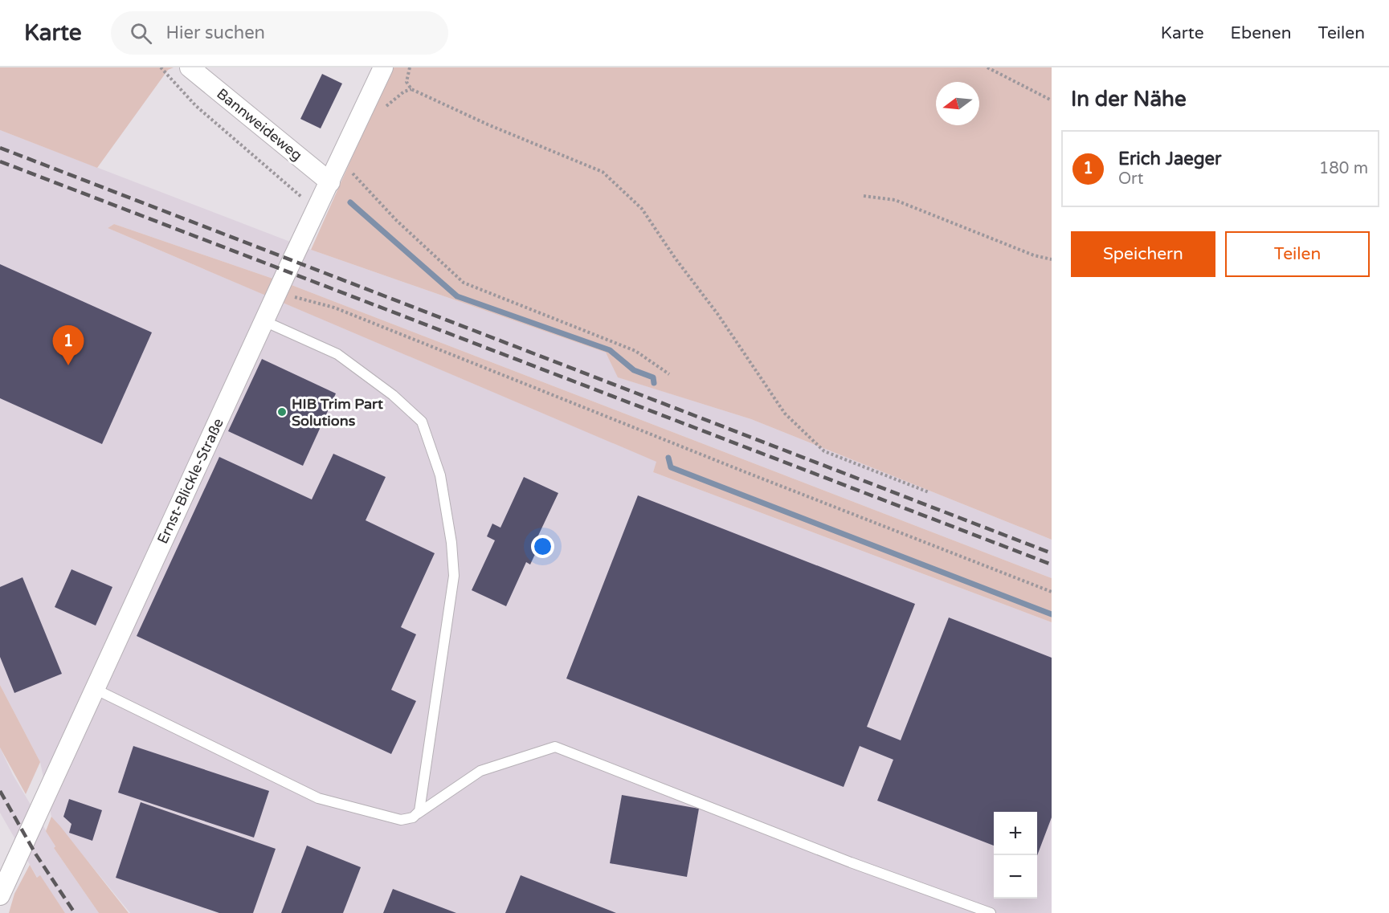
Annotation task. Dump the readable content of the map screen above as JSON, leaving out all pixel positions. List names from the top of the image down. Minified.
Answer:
{"streets":{"street":["Bannweideweg","Ernst-Blickle-Straße"]},"crossings":[["Bannweideweg","Ernst-Blickle-Straße"]],"places":["HIB Trim Part Solutions"],"north":"left","page":{"header":"Karte","search":"Hier suchen","nav":["Karte","Ebenen","Teilen"],"heading":"In der Nähe","list":[{"mark":"1","name":"Erich Jaeger","note":"Ort","value":"180 m"}],"buttons":["Speichern","Teilen"],"pins":"1","map_buttons":["+","−"]}}
